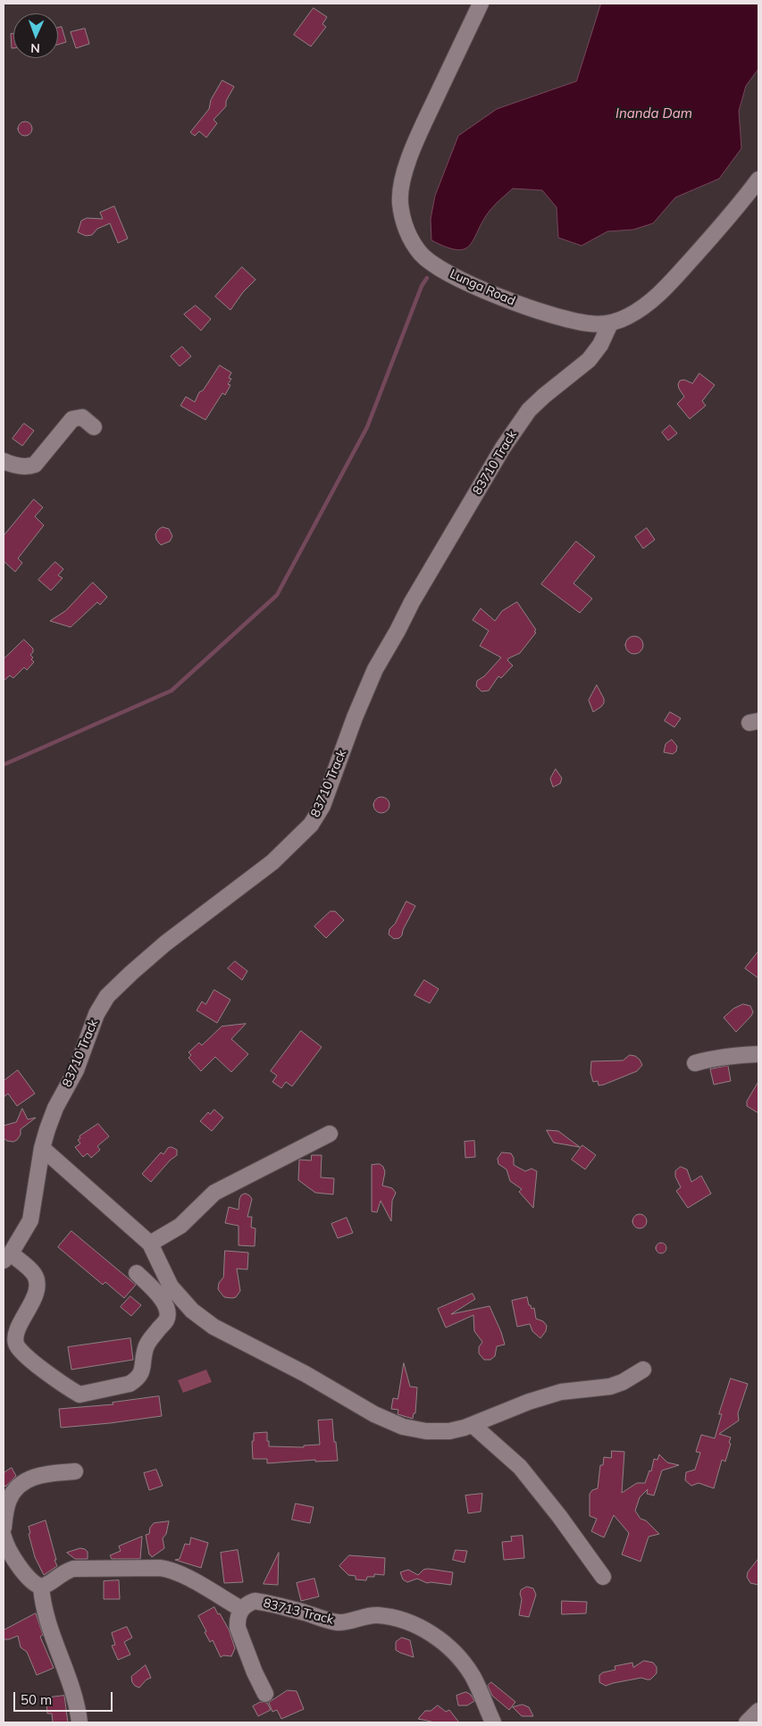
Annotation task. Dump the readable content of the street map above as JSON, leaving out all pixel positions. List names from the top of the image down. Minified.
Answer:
{"streets":{"street":["Lunga Road","83710 Track","83713 Track"]},"crossings":[["Lunga Road","83710 Track"]],"water":["Inanda Dam"],"scale_bar":"50 m","north":"bottom"}
